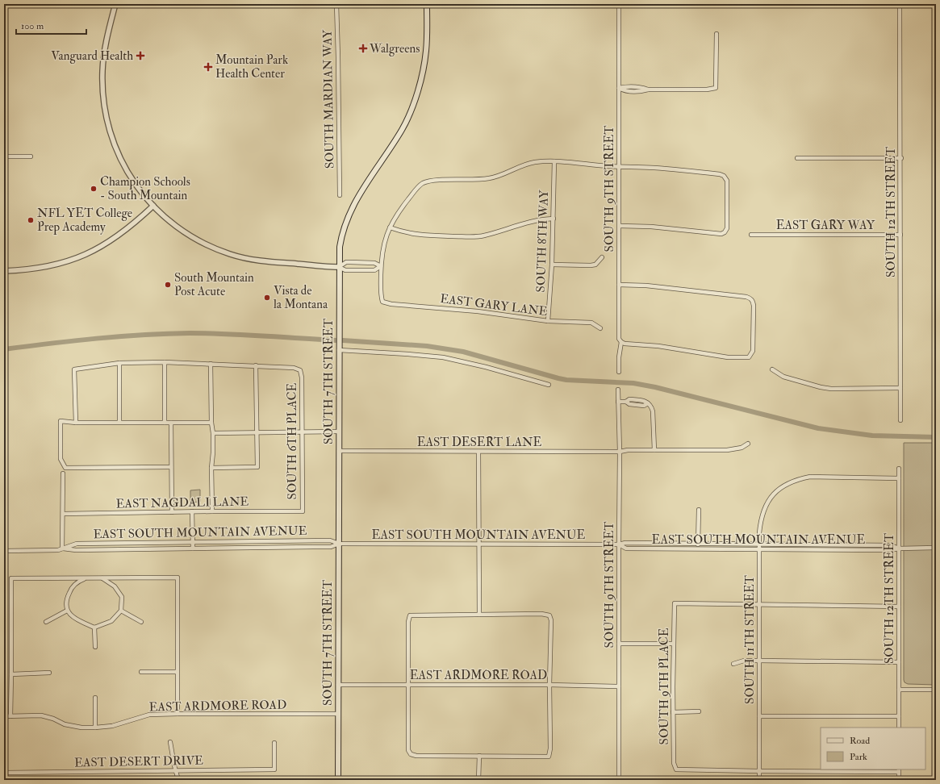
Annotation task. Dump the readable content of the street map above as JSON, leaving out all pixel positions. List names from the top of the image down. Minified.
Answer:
{"streets":{"main road":["SOUTH 7TH STREET"],"street":["SOUTH MARDIAN WAY","SOUTH 9TH STREET","SOUTH 12TH STREET","EAST GARY WAY","SOUTH 8TH WAY","EAST GARY LANE","SOUTH 6TH PLACE","EAST DESERT LANE","EAST NAGDALI LANE","EAST SOUTH MOUNTAIN AVENUE","SOUTH 11TH STREET","EAST ARDMORE ROAD","SOUTH 9TH PLACE","EAST DESERT DRIVE"]},"crossings":[["SOUTH 9TH STREET","EAST DESERT LANE"],["SOUTH 9TH STREET","EAST SOUTH MOUNTAIN AVENUE"],["SOUTH 9TH STREET","EAST ARDMORE ROAD"],["SOUTH 12TH STREET","EAST GARY WAY"],["SOUTH 12TH STREET","EAST SOUTH MOUNTAIN AVENUE"],["SOUTH 12TH STREET","SOUTH 11TH STREET"],["SOUTH 8TH WAY","EAST GARY LANE"],["SOUTH 7TH STREET","EAST DESERT LANE"],["SOUTH 7TH STREET","EAST SOUTH MOUNTAIN AVENUE"],["SOUTH 7TH STREET","EAST ARDMORE ROAD"],["SOUTH 6TH PLACE","EAST NAGDALI LANE"],["EAST SOUTH MOUNTAIN AVENUE","SOUTH 11TH STREET"],["SOUTH 11TH STREET","SOUTH 9TH PLACE"]],"places":{"health":["Walgreens","Vanguard Health","Mountain Park Health Center"],"other":["Champion Schools - South Mountain","NFL YET College Prep Academy","South Mountain Post Acute","Vista de la Montana"]},"legend":["Road","Park"],"scale_bar":"100 m"}
